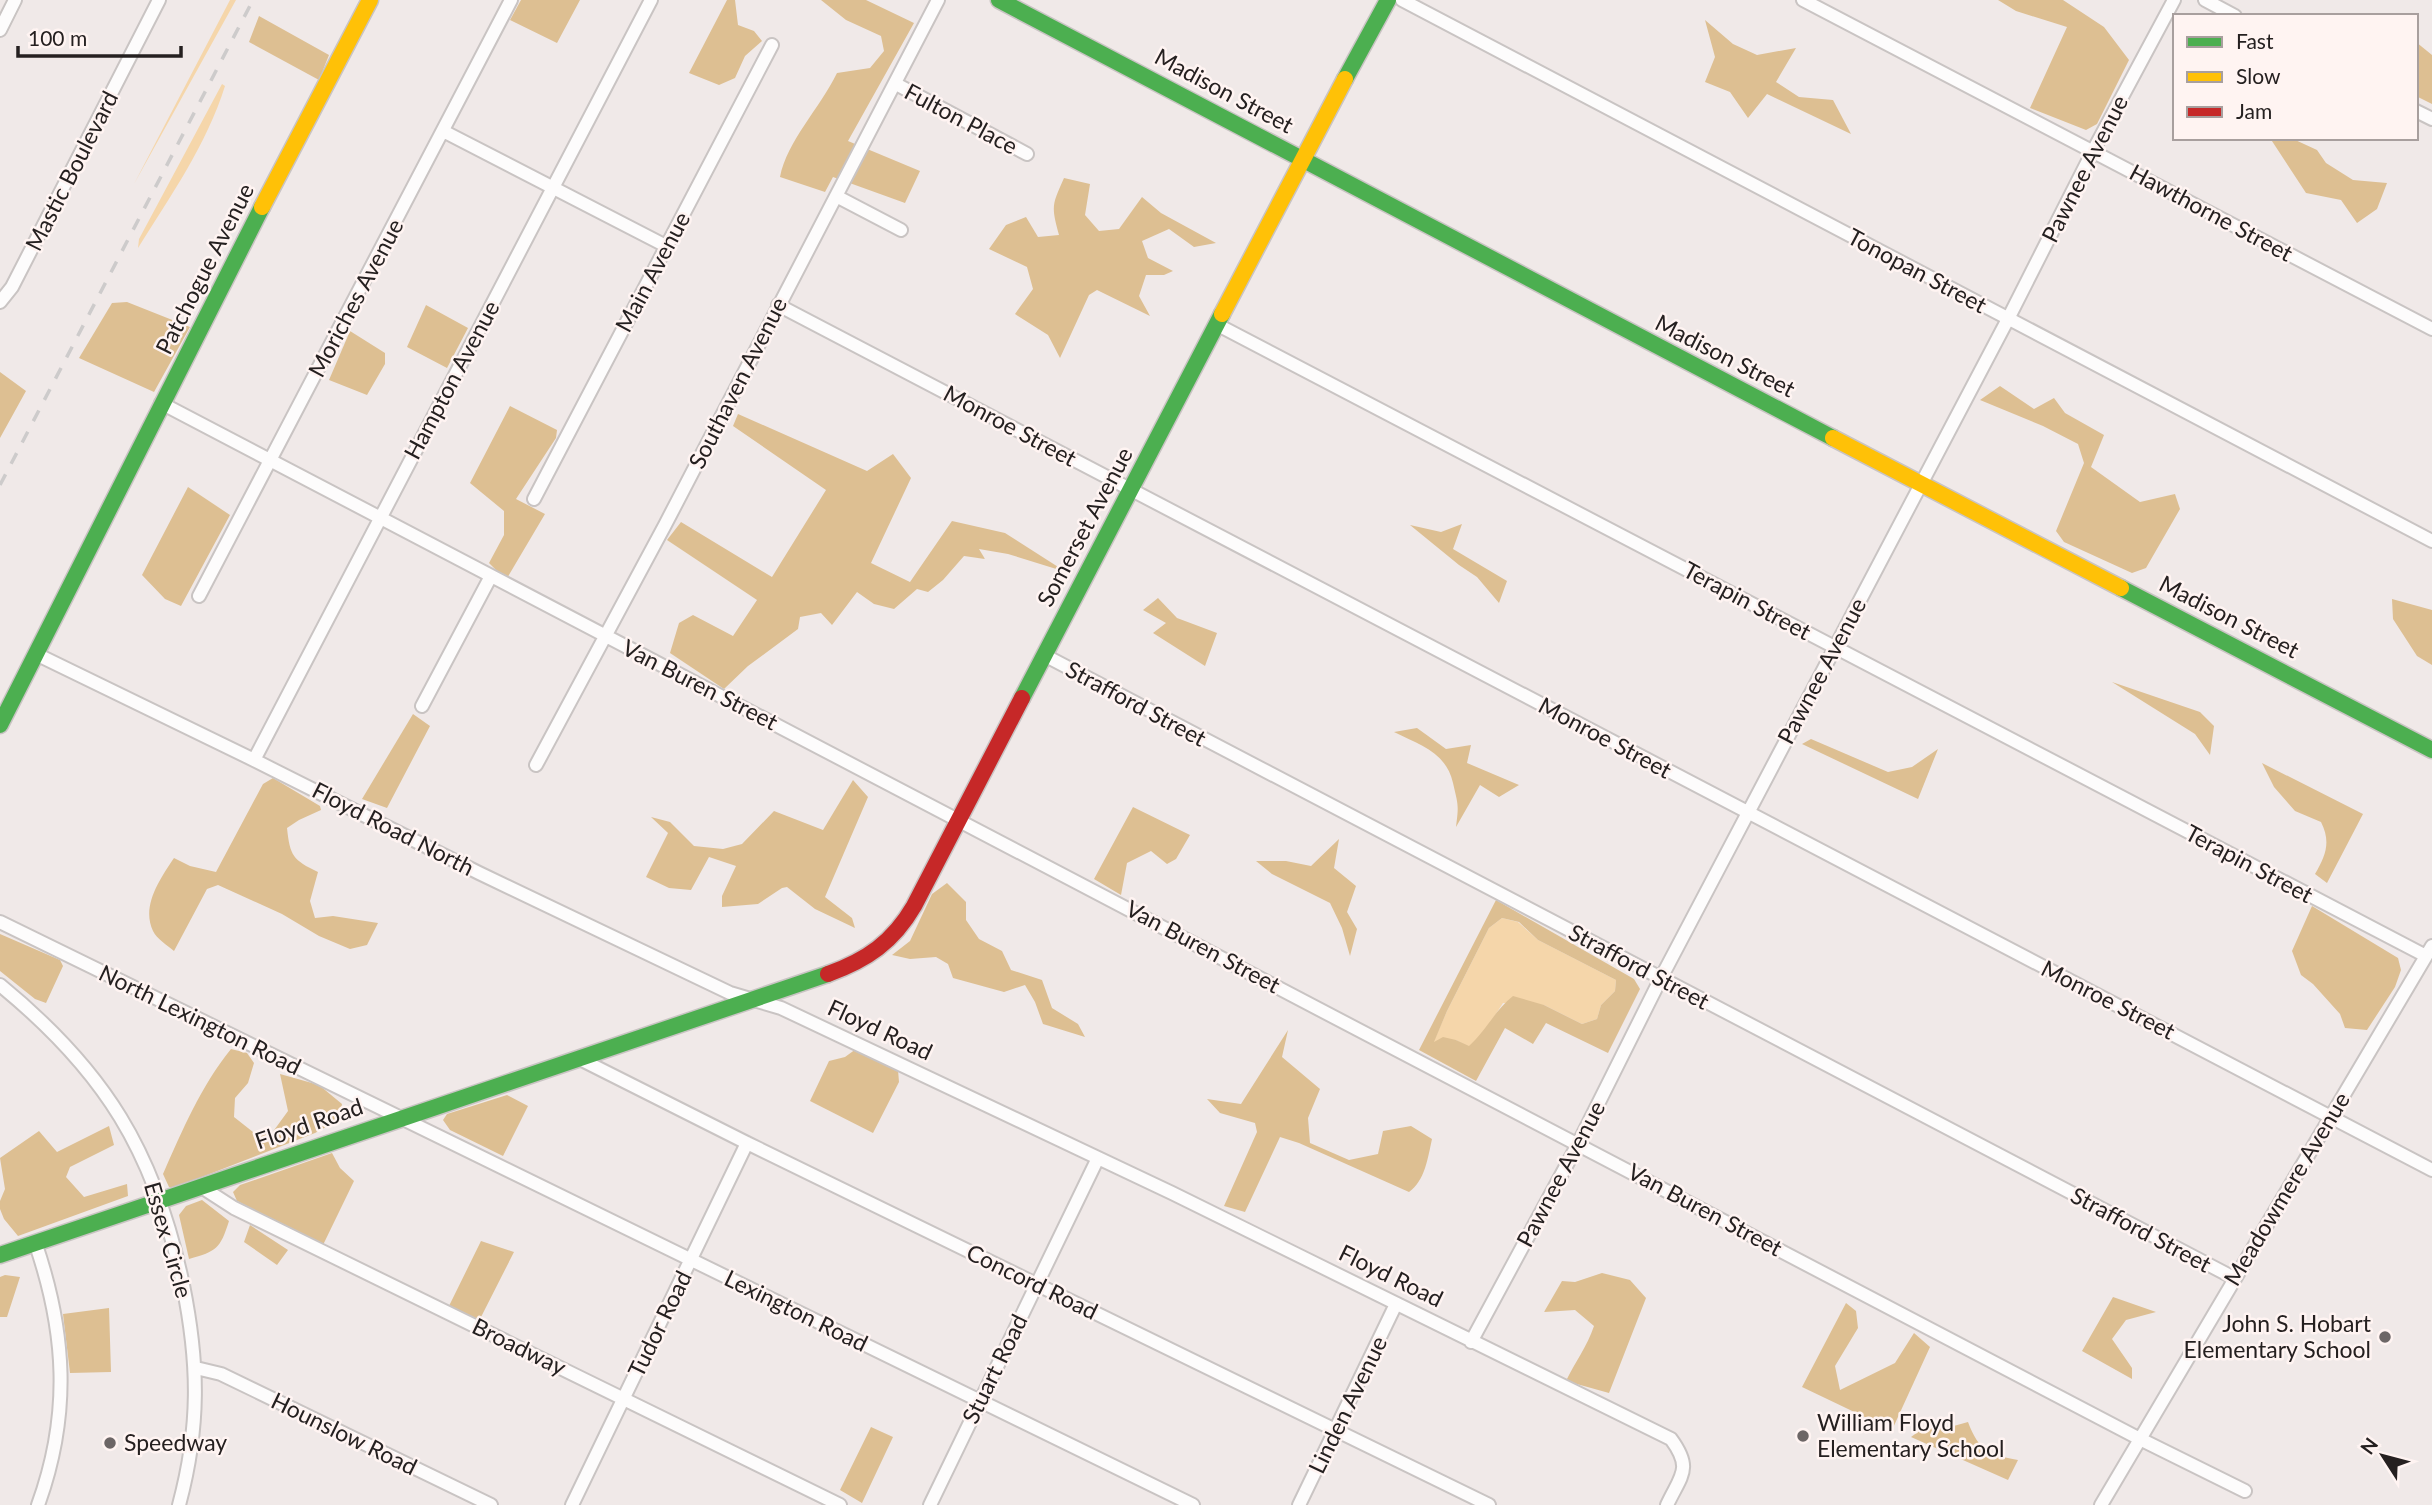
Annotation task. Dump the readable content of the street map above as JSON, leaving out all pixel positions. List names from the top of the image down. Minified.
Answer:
{"streets":{"street":["Madison Street","Fulton Place","Pawnee Avenue","Mastic Boulevard","Hawthorne Street","Patchogue Avenue","Tonopan Street","Main Avenue","Moriches Avenue","Hampton Avenue","Southaven Avenue","Monroe Street","Somerset Avenue","Terapin Street","Van Buren Street","Strafford Street","Floyd Road North","North Lexington Road","Floyd Road","Meadowmere Avenue","Essex Circle","Concord Road","Lexington Road","Tudor Road","Broadway","Stuart Road","Linden Avenue","Hounslow Road"]},"crossings":[["Madison Street","Pawnee Avenue"],["Madison Street","Somerset Avenue"],["Fulton Place","Southaven Avenue"],["Pawnee Avenue","Hawthorne Street"],["Pawnee Avenue","Tonopan Street"],["Pawnee Avenue","Monroe Street"],["Pawnee Avenue","Terapin Street"],["Pawnee Avenue","Van Buren Street"],["Pawnee Avenue","Strafford Street"],["Pawnee Avenue","Floyd Road"],["Patchogue Avenue","Van Buren Street"],["Patchogue Avenue","Floyd Road North"],["Moriches Avenue","Van Buren Street"],["Hampton Avenue","Van Buren Street"],["Hampton Avenue","Floyd Road North"],["Southaven Avenue","Monroe Street"],["Southaven Avenue","Van Buren Street"],["Monroe Street","Somerset Avenue"],["Monroe Street","Meadowmere Avenue"],["Somerset Avenue","Terapin Street"],["Somerset Avenue","Van Buren Street"],["Somerset Avenue","Strafford Street"],["Somerset Avenue","Floyd Road North"],["Somerset Avenue","Floyd Road"],["Terapin Street","Meadowmere Avenue"],["Van Buren Street","Meadowmere Avenue"],["Strafford Street","Meadowmere Avenue"],["Floyd Road North","Floyd Road"],["North Lexington Road","Floyd Road"],["North Lexington Road","Lexington Road"],["Floyd Road","Essex Circle"],["Floyd Road","Concord Road"],["Floyd Road","Lexington Road"],["Floyd Road","Broadway"],["Floyd Road","Stuart Road"],["Floyd Road","Linden Avenue"],["Essex Circle","Hounslow Road"],["Concord Road","Tudor Road"],["Concord Road","Stuart Road"],["Concord Road","Linden Avenue"],["Lexington Road","Tudor Road"],["Lexington Road","Stuart Road"],["Tudor Road","Broadway"]],"places":["John S. Hobart Elementary School","William Floyd Elementary School","Speedway"],"legend":["Fast","Slow","Jam"],"scale_bar":"100 m","north":"top left"}
